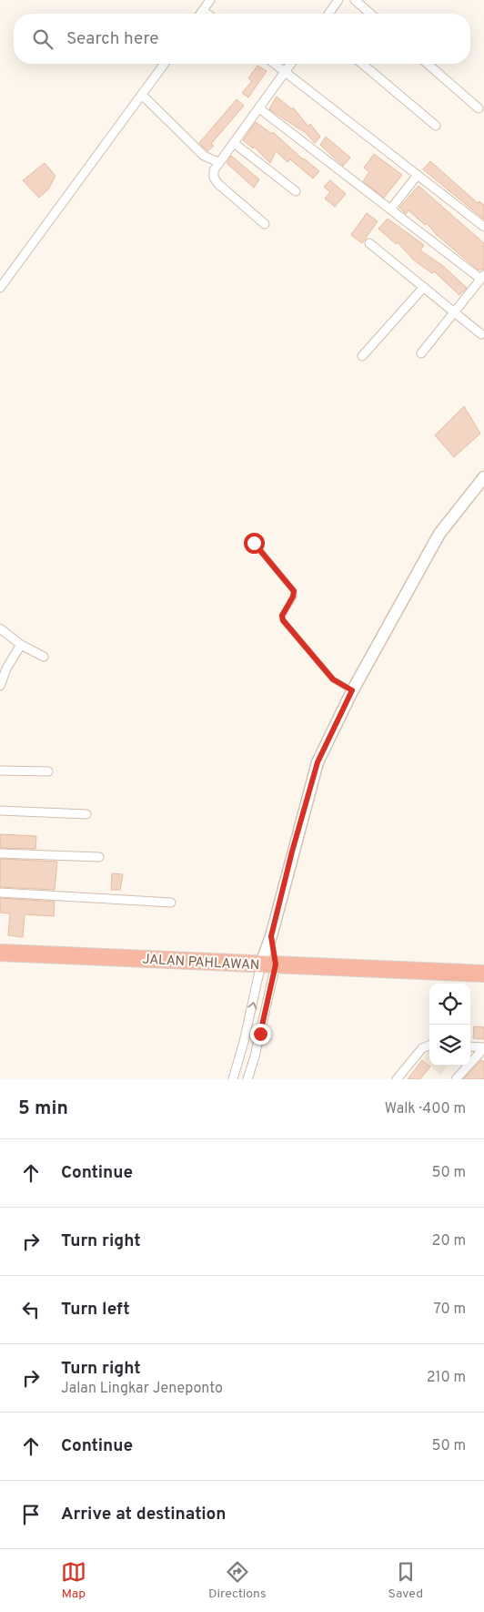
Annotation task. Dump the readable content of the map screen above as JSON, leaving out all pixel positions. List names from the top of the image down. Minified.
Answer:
{"streets":{"highway":["JALAN PAHLAWAN"]},"page":{"search":"Search here","heading":["5 min","Walk · 400 m"],"list":[["Continue","50 m"],["Turn right","20 m"],["Turn left","70 m"],["Turn right","Jalan Lingkar Jeneponto","210 m"],["Continue","50 m"],"Arrive at destination"],"nav":["Map","Directions","Saved"]}}
